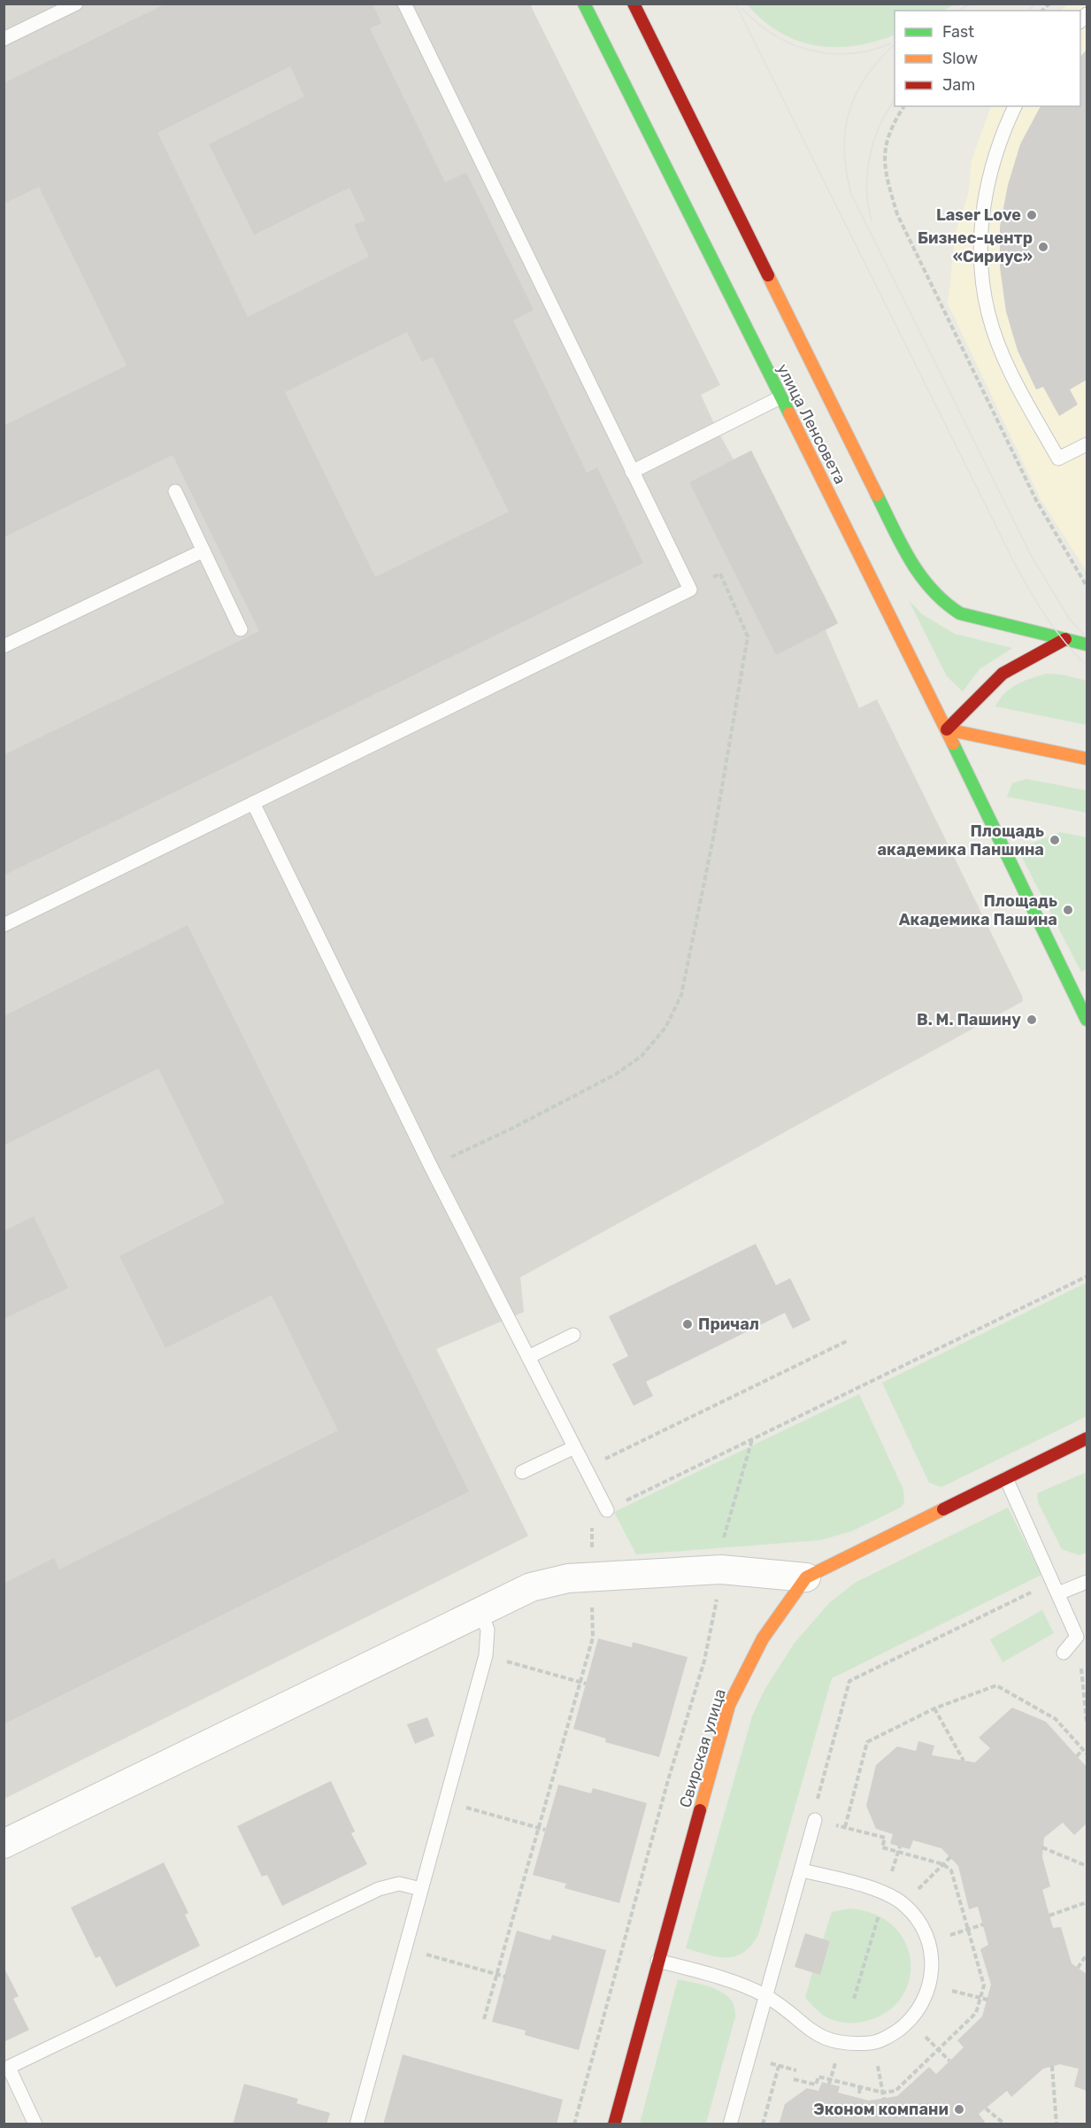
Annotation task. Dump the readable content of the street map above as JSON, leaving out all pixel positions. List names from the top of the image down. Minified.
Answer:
{"streets":{"street":["улица Ленсовета","Свирская улица"]},"places":["Laser Love","Бизнес-центр «Сириус»","Площадь академика Паншина","Площадь Академика Пашина","В. М. Пашину","Причал","Эконом компани"],"legend":["Fast","Slow","Jam"]}
